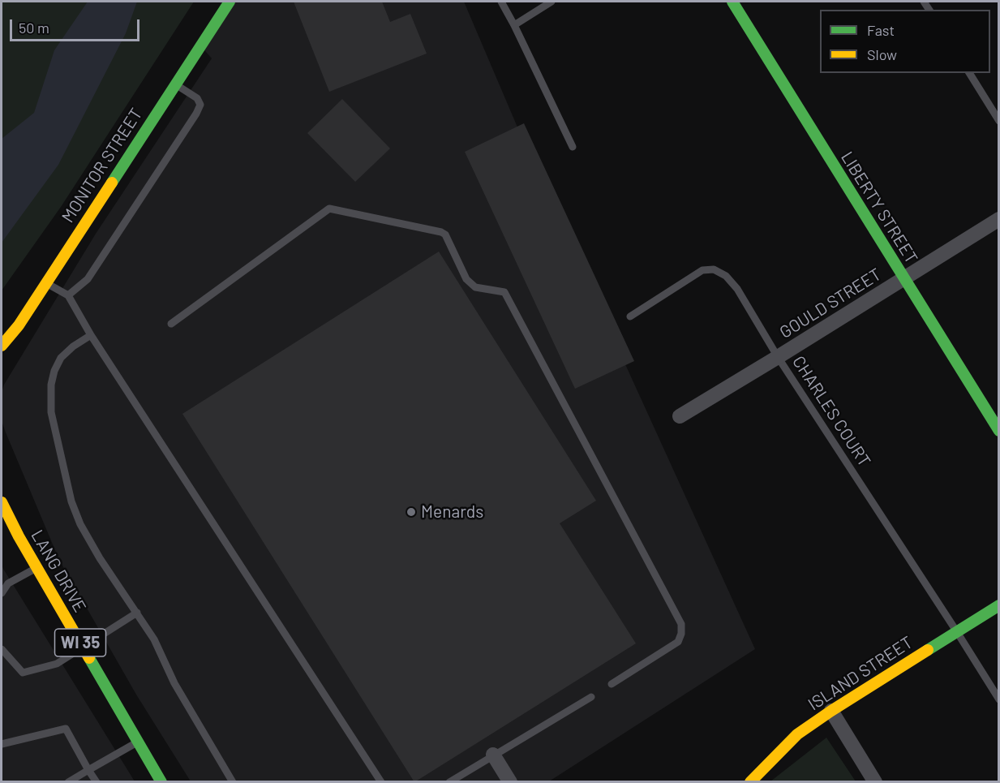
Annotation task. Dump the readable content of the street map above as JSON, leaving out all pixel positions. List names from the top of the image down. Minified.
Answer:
{"streets":{"street":["MONITOR STREET","LIBERTY STREET","GOULD STREET","LANG DRIVE","WI 35","ISLAND STREET"],"lane":["CHARLES COURT"]},"crossings":[["LIBERTY STREET","GOULD STREET"],["GOULD STREET","CHARLES COURT"],["CHARLES COURT","ISLAND STREET"]],"places":["Menards"],"legend":["Fast","Slow"],"scale_bar":"50 m"}
